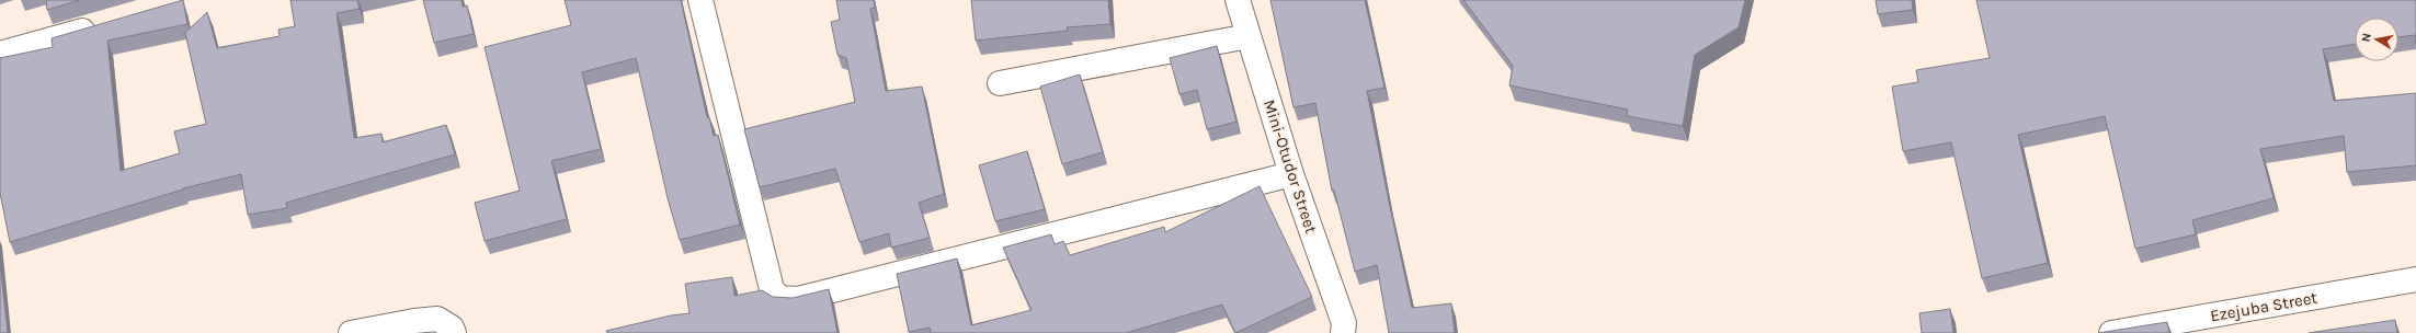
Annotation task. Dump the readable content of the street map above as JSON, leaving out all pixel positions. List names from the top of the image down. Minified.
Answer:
{"streets":{"street":["Mini-Otudor Street","Ezejuba Street"]},"north":"left"}
